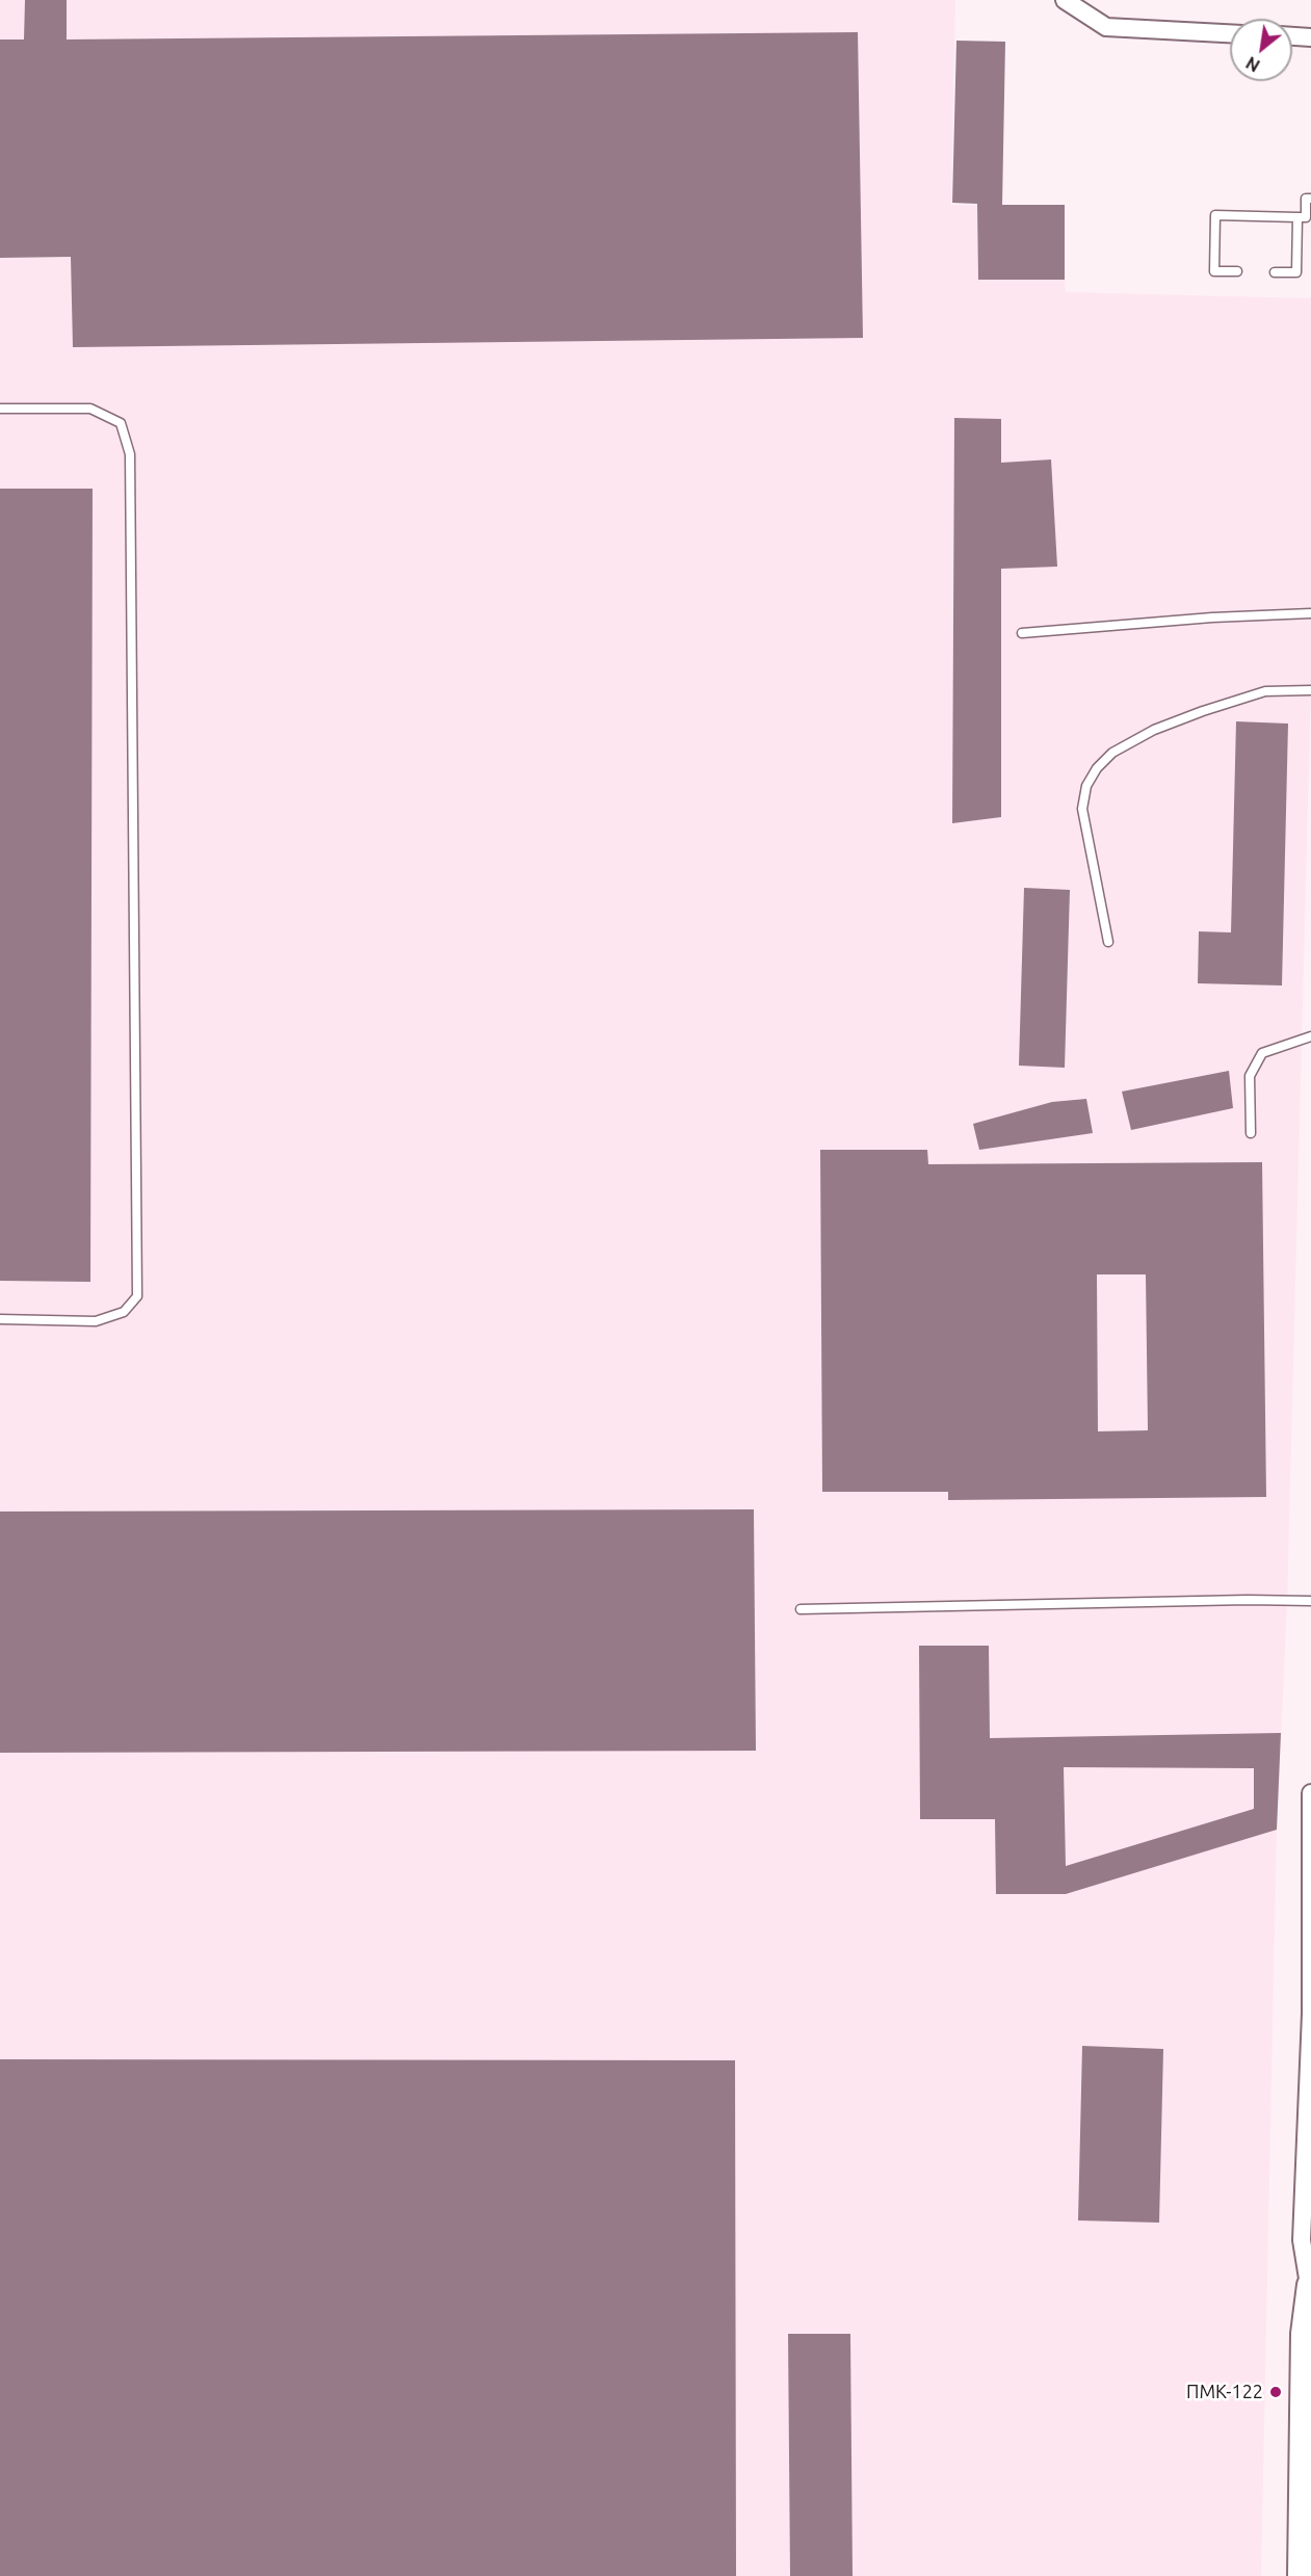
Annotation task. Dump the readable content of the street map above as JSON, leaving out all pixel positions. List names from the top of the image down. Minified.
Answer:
{"places":["ПМК-122"],"north":"bottom left"}
